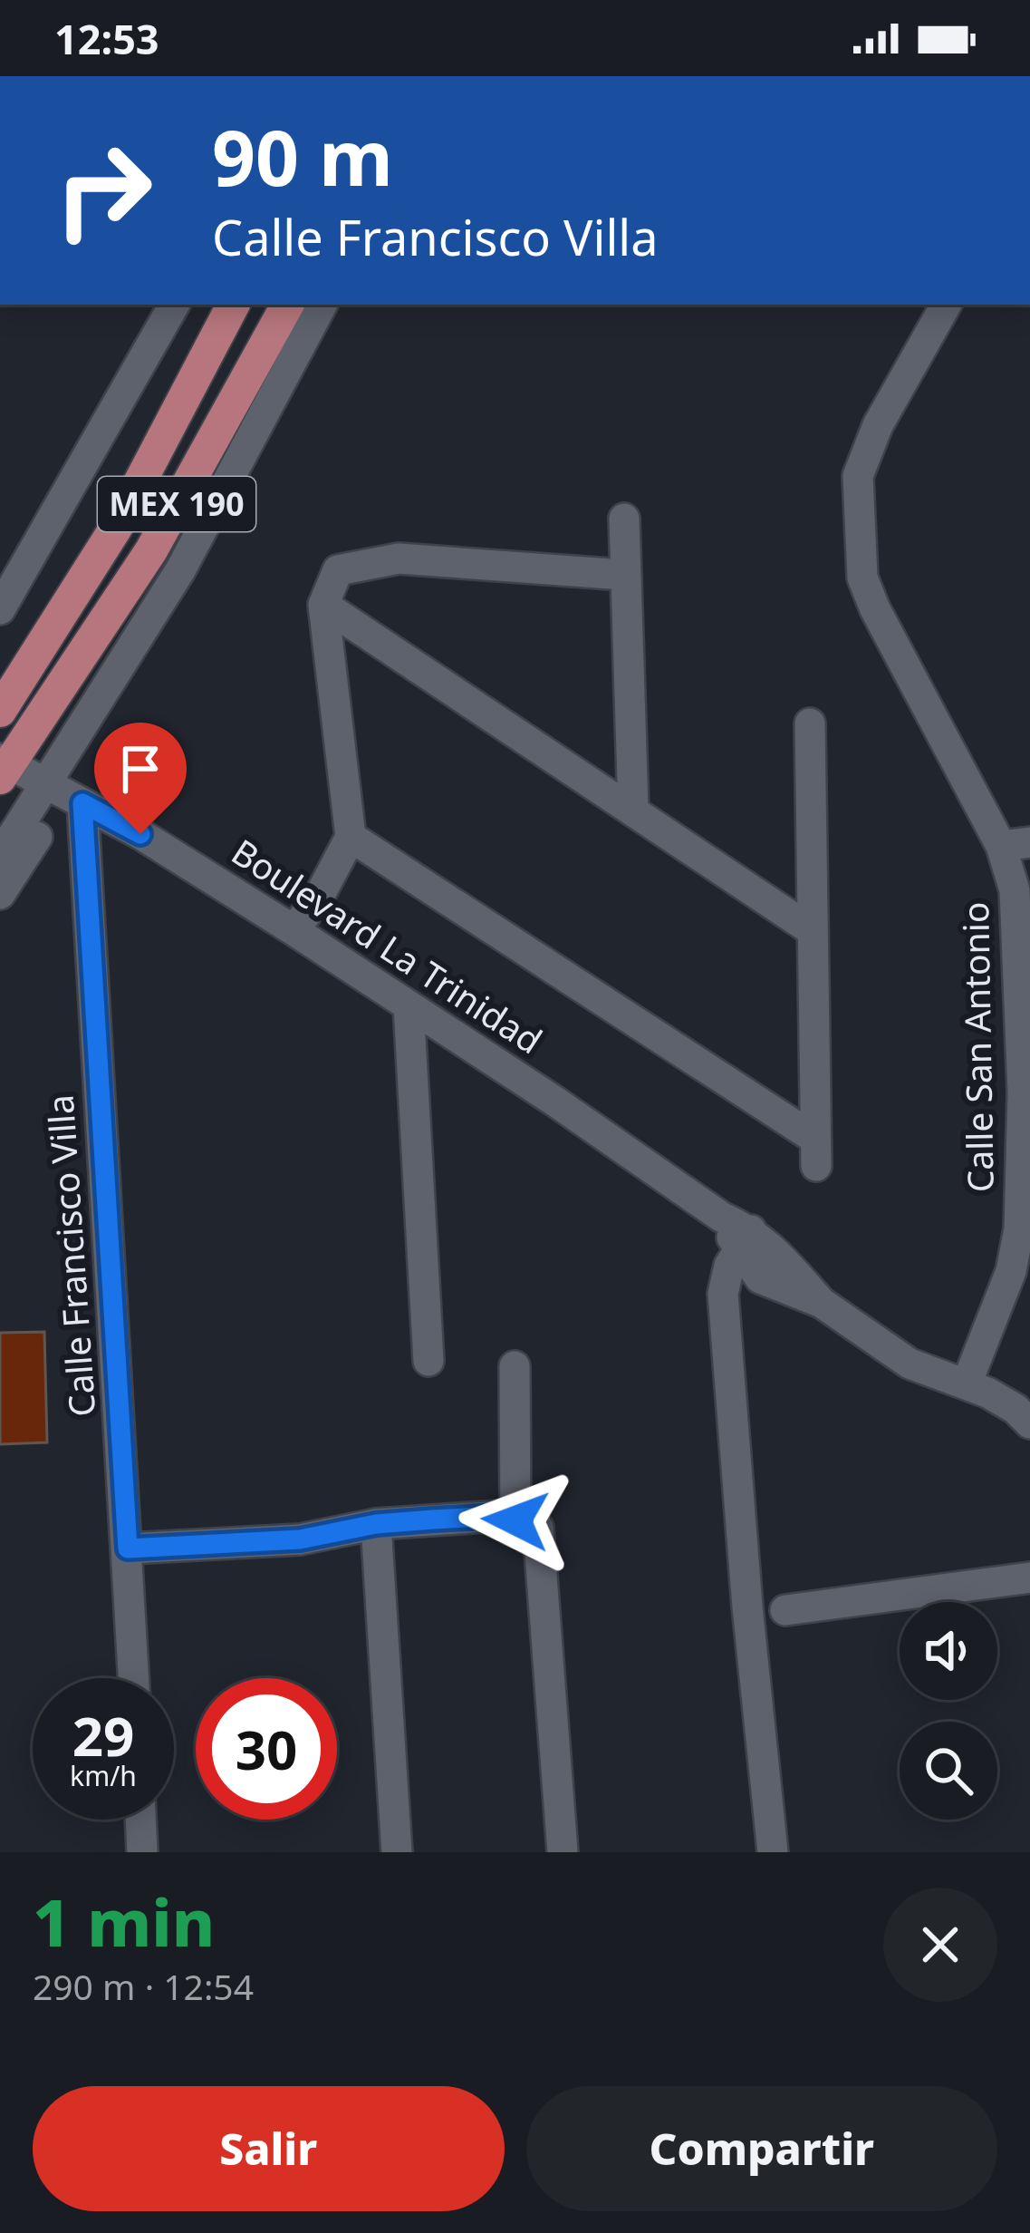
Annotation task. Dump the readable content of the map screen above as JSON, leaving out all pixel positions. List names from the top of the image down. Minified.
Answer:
{"streets":{"main road":["MEX 190"],"street":["Boulevard La Trinidad","Calle San Antonio","Calle Francisco Villa"]},"crossings":[["MEX 190","Boulevard La Trinidad"],["Boulevard La Trinidad","Calle San Antonio"],["Boulevard La Trinidad","Calle Francisco Villa"]],"page":{"status":"12:53","turn":["90 m","Calle Francisco Villa"],"speed":"29 km/h","limit":"30","heading":["1 min","290 m · 12:54"],"buttons":["Salir","Compartir"]}}
